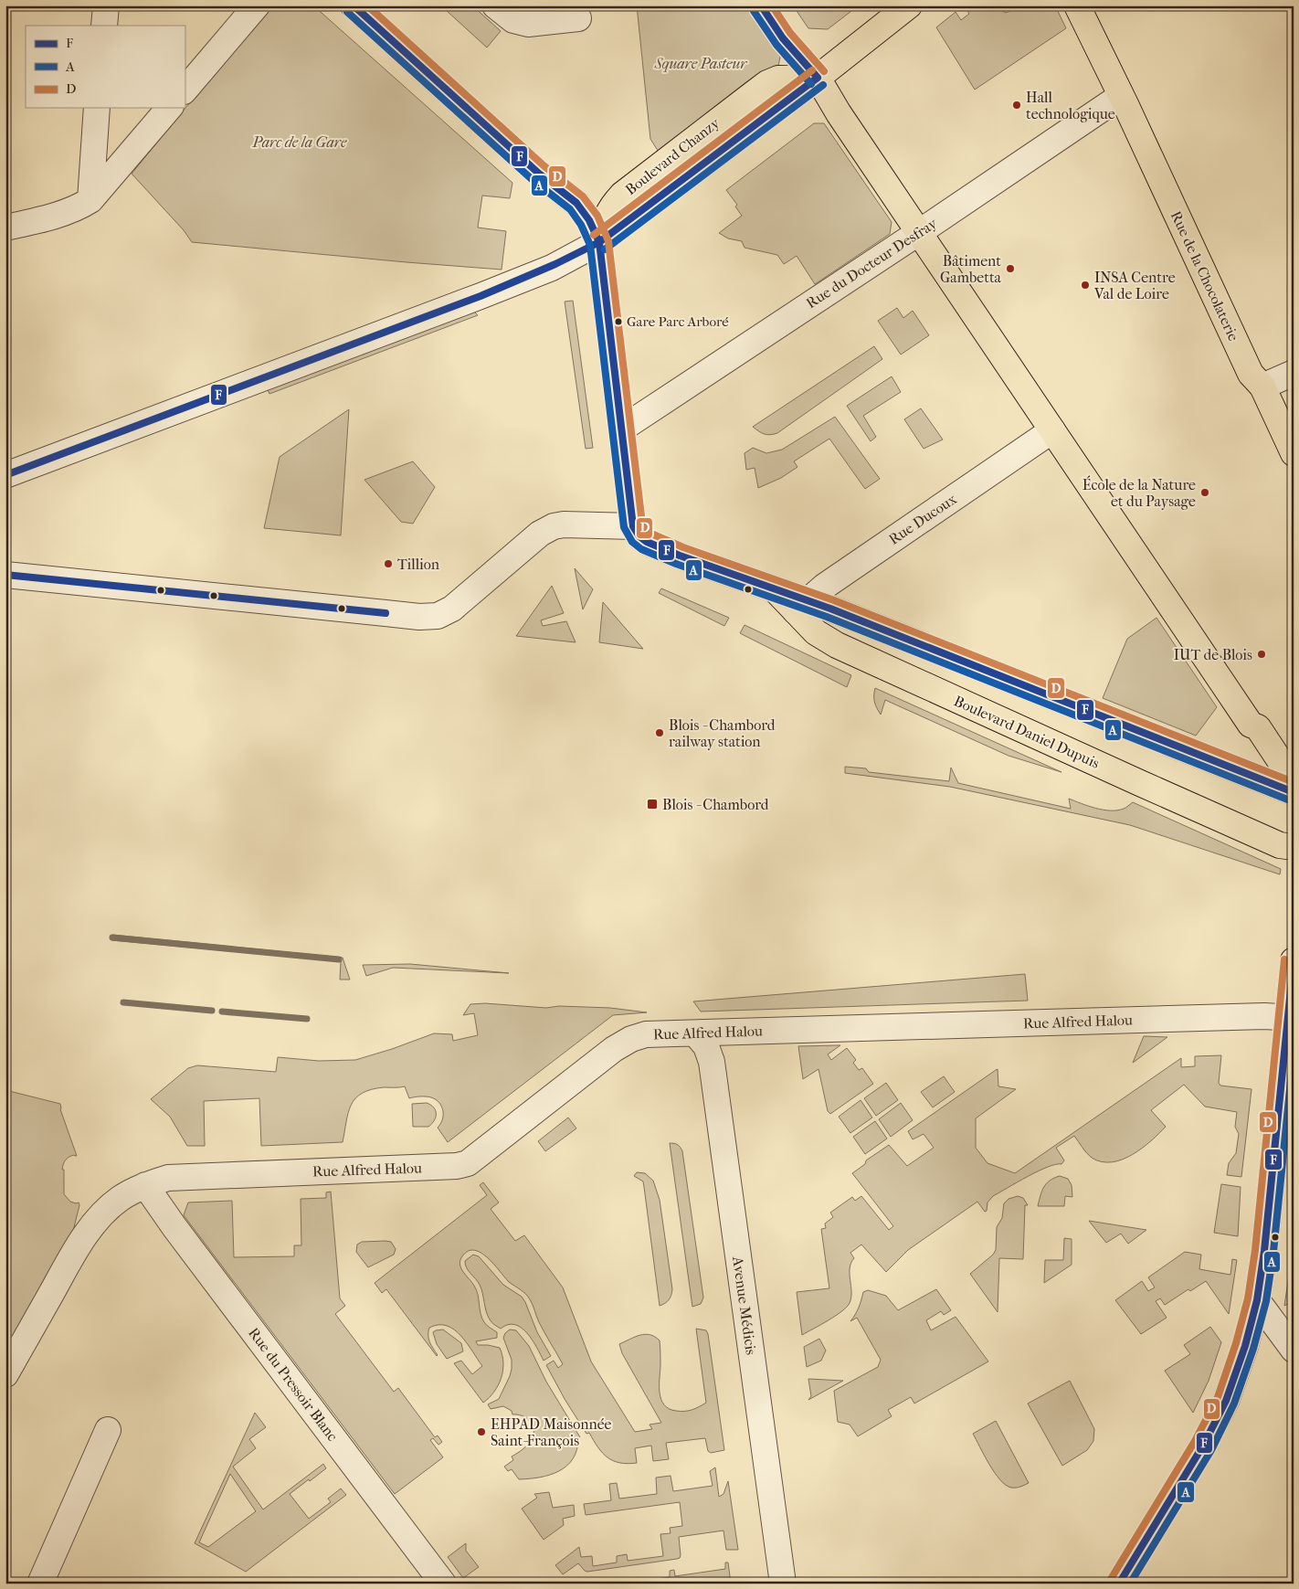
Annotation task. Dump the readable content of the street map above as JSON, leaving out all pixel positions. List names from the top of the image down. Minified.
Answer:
{"streets":{"main road":["Boulevard Chanzy","Rue de la Chocolaterie","Boulevard Daniel Dupuis"],"street":["Rue du Docteur Desfray","Rue Ducoux","Rue Alfred Halou","Avenue Médicis","Rue du Pressoir Blanc"]},"crossings":[["Rue du Docteur Desfray","Rue de la Chocolaterie"],["Rue Ducoux","Boulevard Daniel Dupuis"],["Rue Alfred Halou","Avenue Médicis"],["Rue Alfred Halou","Rue du Pressoir Blanc"]],"parks":["Square Pasteur","Parc de la Gare"],"places":{"other":["Hall technologique","Bâtiment Gambetta","INSA Centre Val de Loire","Gare Parc Arboré","École de la Nature et du Paysage","Tillion","IUT de Blois","Blois - Chambord railway station","EHPAD Maisonnée Saint-François"],"transit":["Blois - Chambord"]},"lines":["transit line F","transit line D","transit line A"],"legend":["F","A","D"]}
